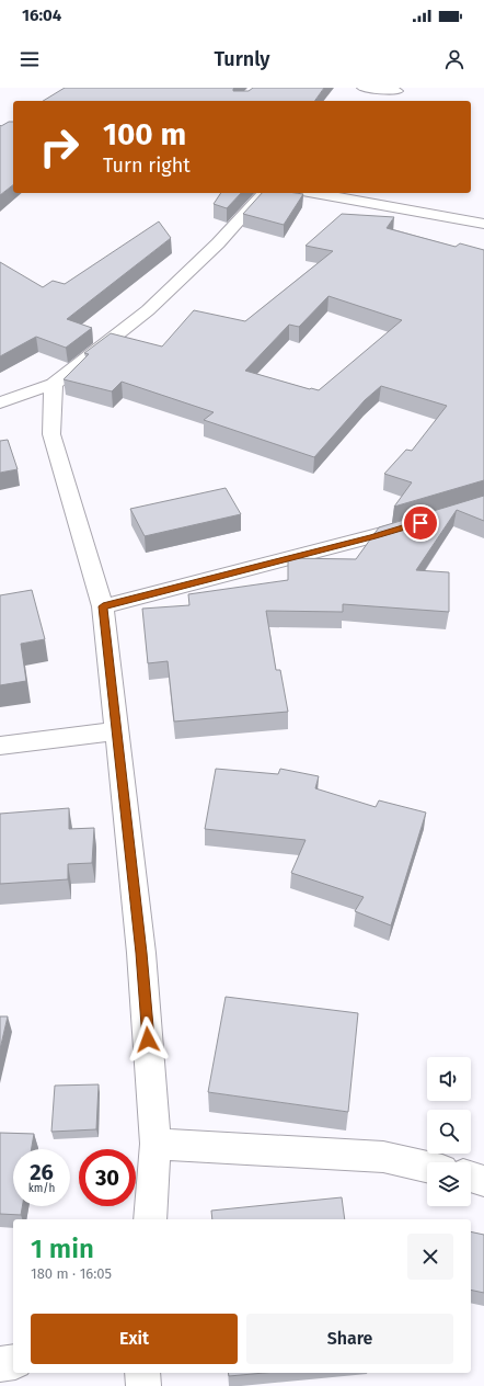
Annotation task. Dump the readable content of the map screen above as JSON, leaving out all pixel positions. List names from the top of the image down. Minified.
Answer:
{"page":{"status":"16:04","header":"Turnly","turn":["100 m","Turn right"],"speed":"26 km/h","limit":"30","heading":["1 min","180 m · 16:05"],"buttons":["Exit","Share"]}}
